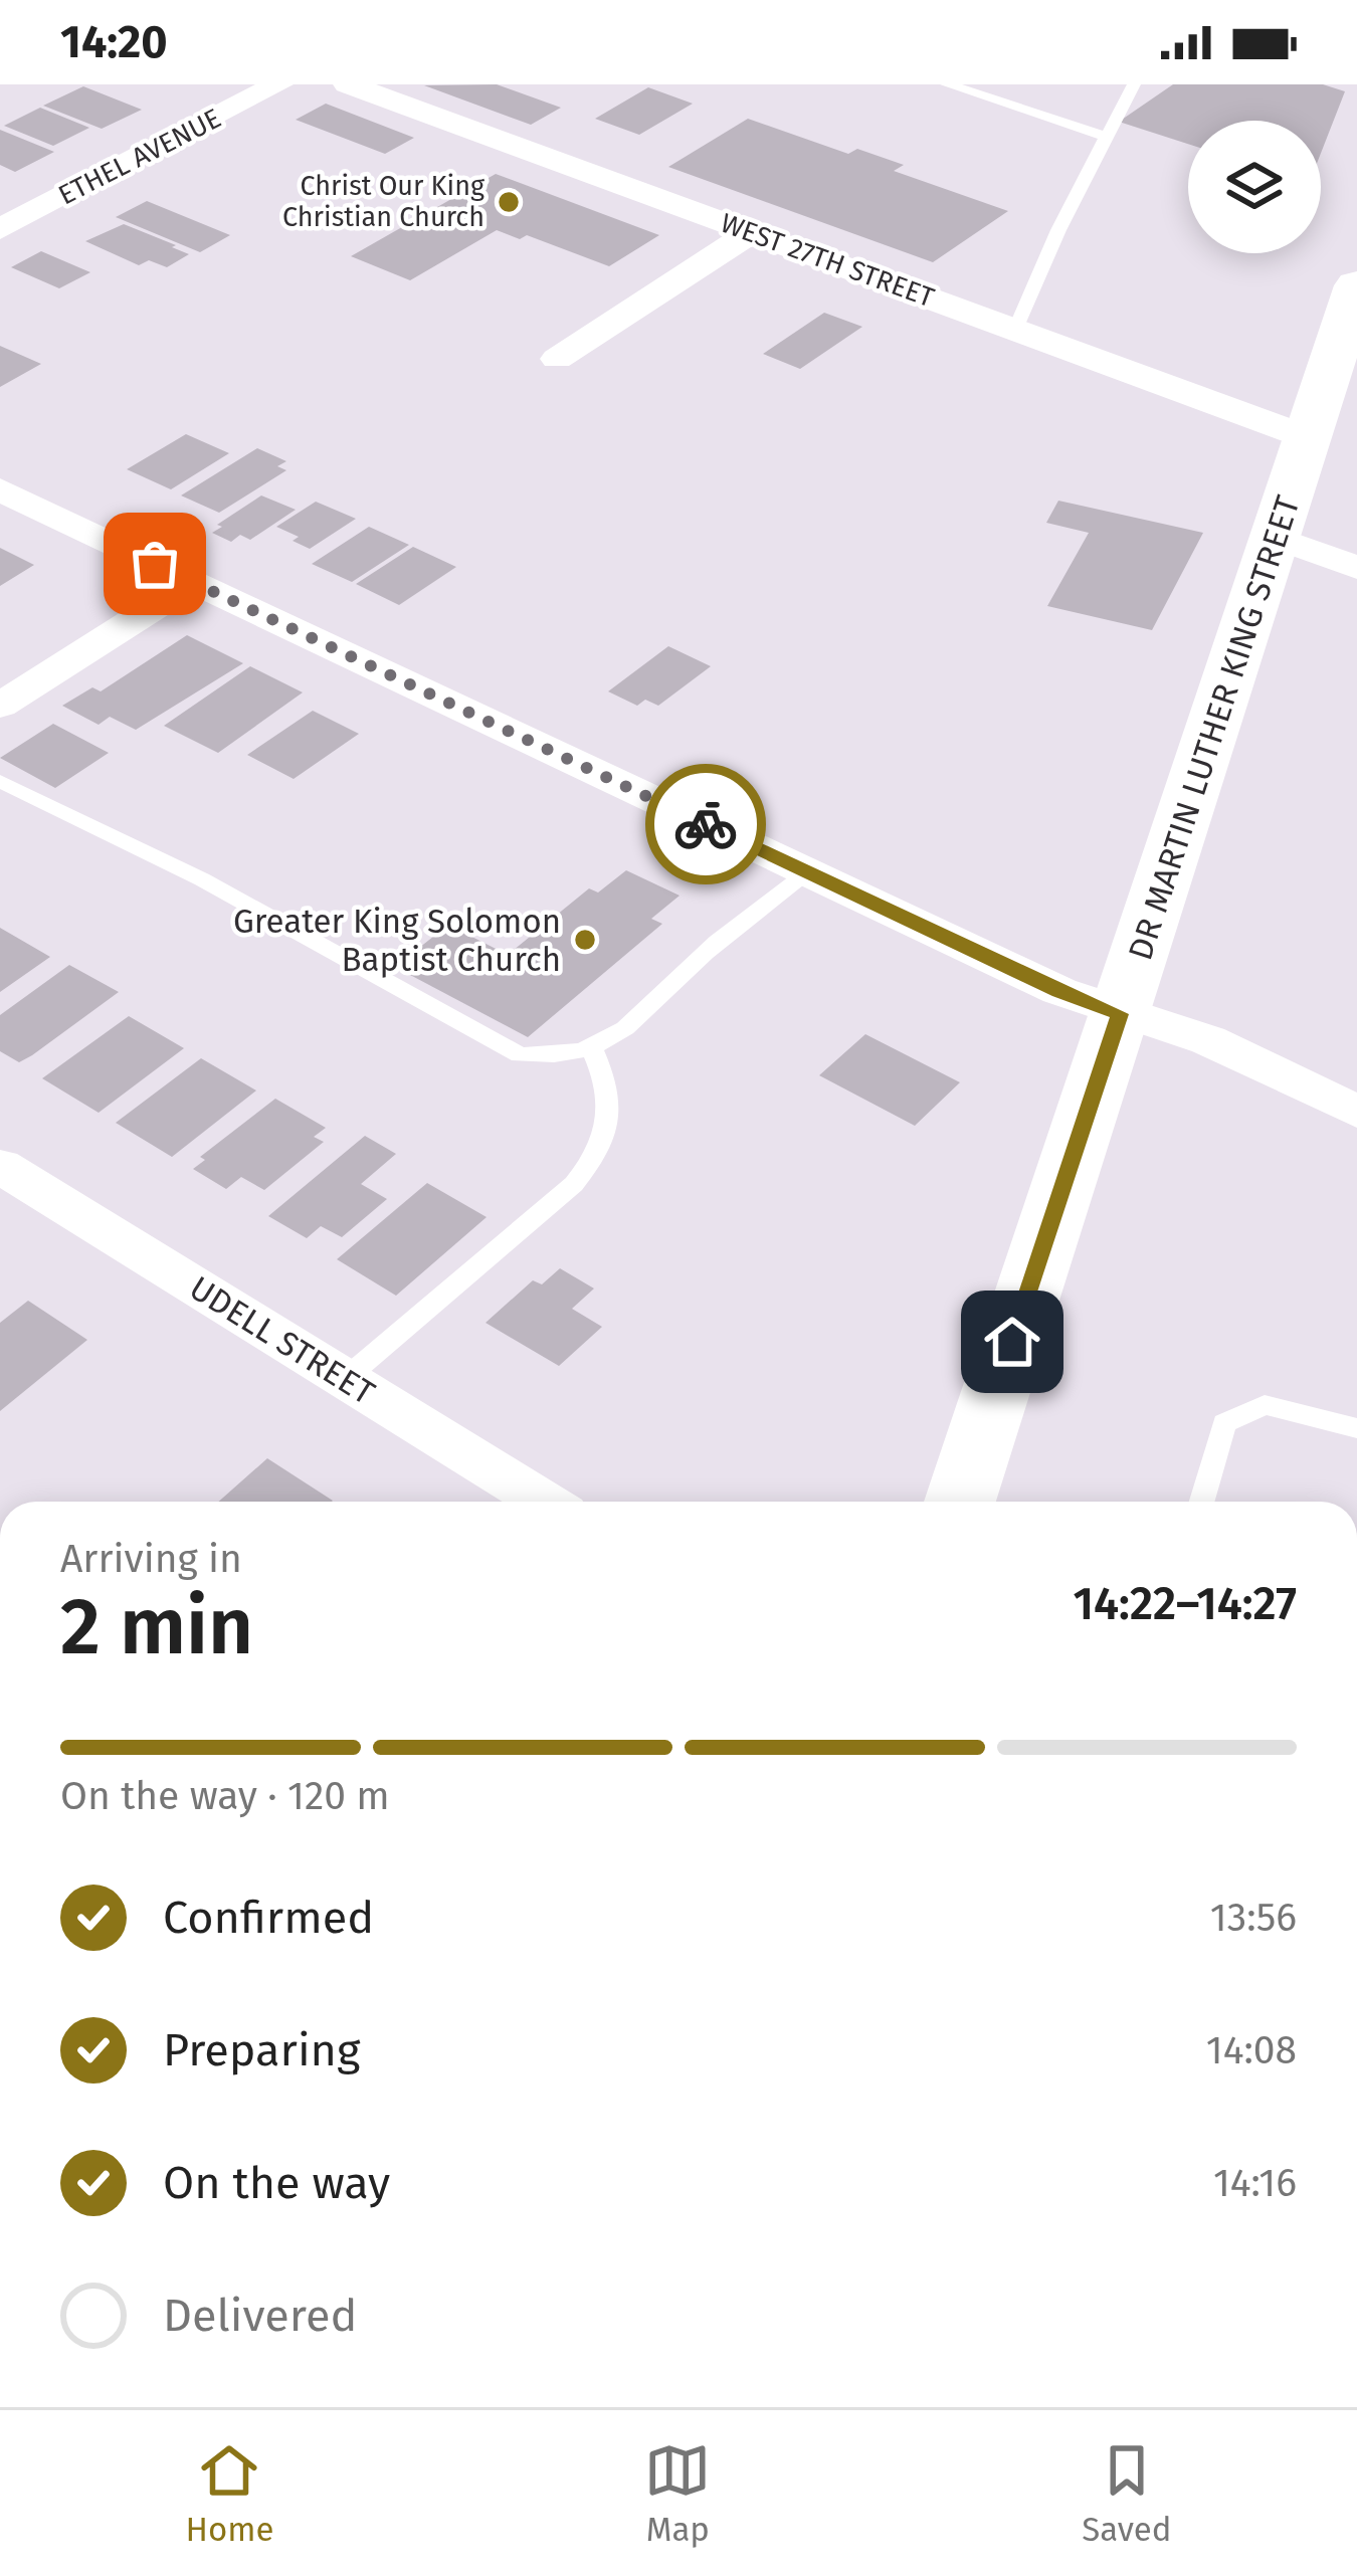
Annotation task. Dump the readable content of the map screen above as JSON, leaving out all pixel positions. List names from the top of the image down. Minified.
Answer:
{"streets":{"main road":["DR MARTIN LUTHER KING STREET"],"street":["ETHEL AVENUE","WEST 27TH STREET","UDELL STREET"]},"crossings":[["WEST 27TH STREET","DR MARTIN LUTHER KING STREET"]],"places":["Christ Our King Christian Church","Greater King Solomon Baptist Church"],"page":{"status":"14:20","heading":["2 min","Arriving in","14:22–14:27"],"bar":"On the way · 120 m","list":[["Confirmed","13:56"],["Preparing","14:08"],["On the way","14:16"],"Delivered"],"tabs":["Home","Map","Saved"]}}
